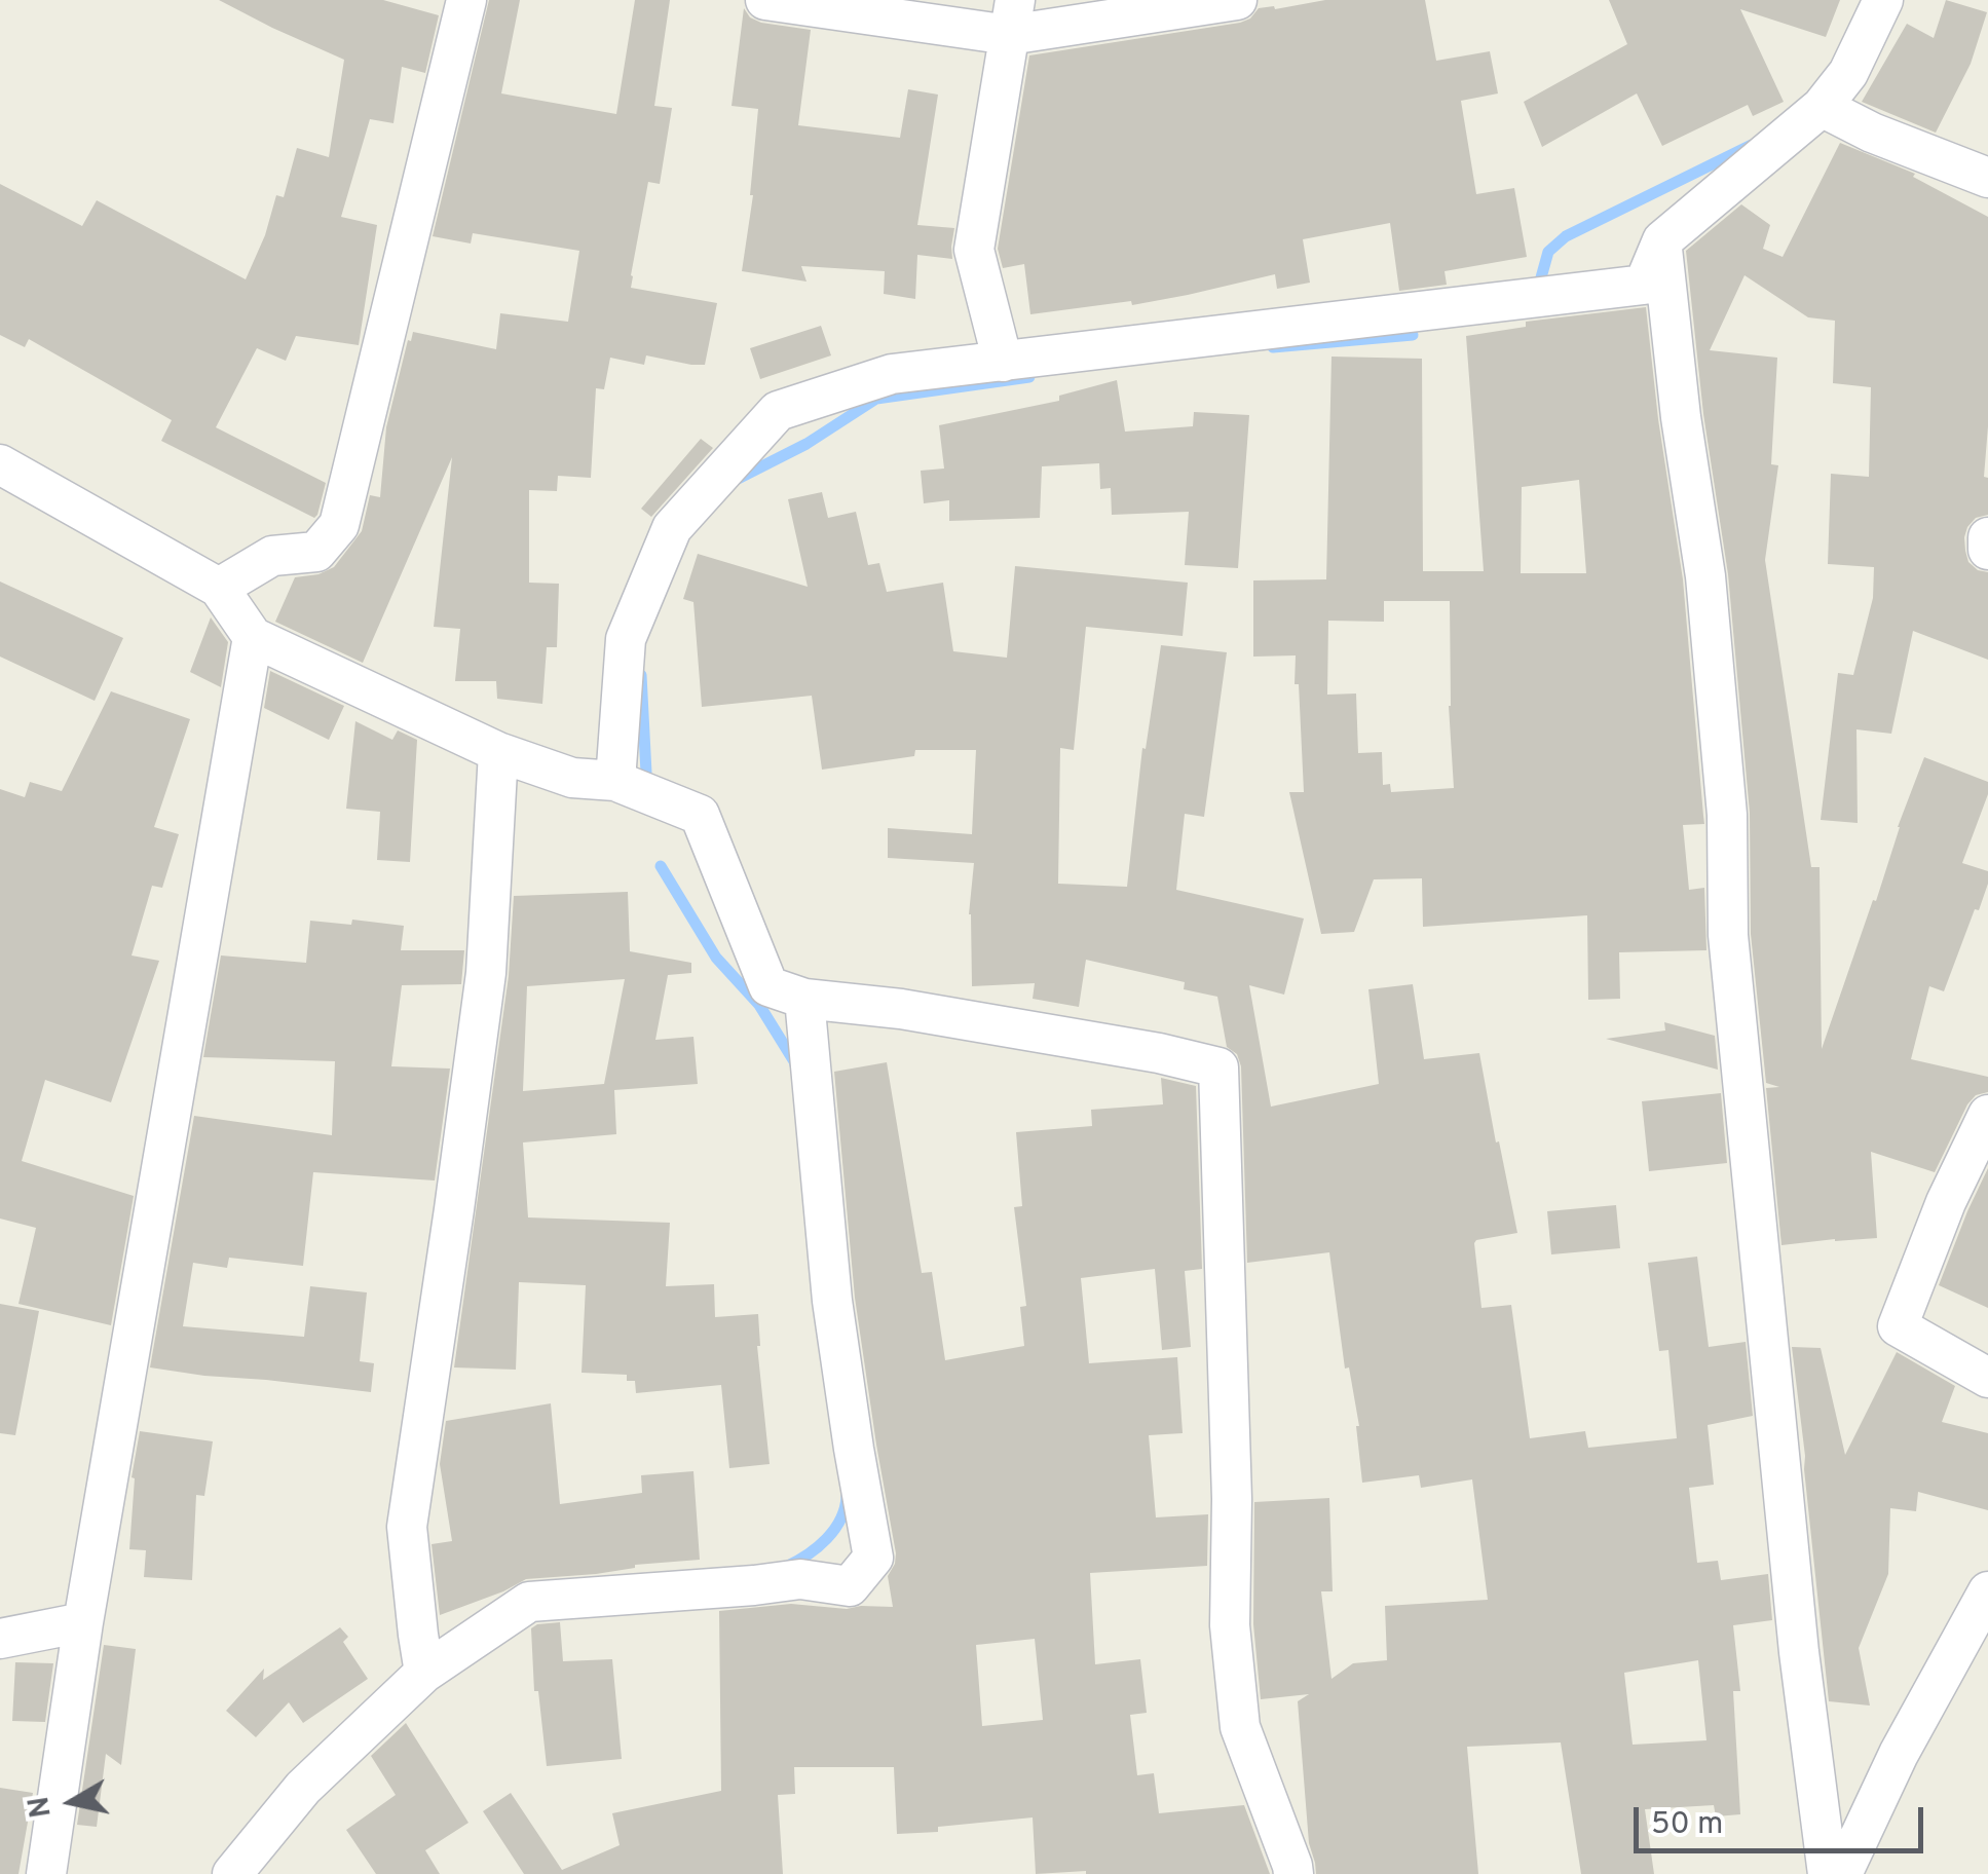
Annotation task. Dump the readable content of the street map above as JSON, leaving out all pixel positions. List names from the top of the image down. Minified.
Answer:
{"scale_bar":"50 m","north":"left"}
